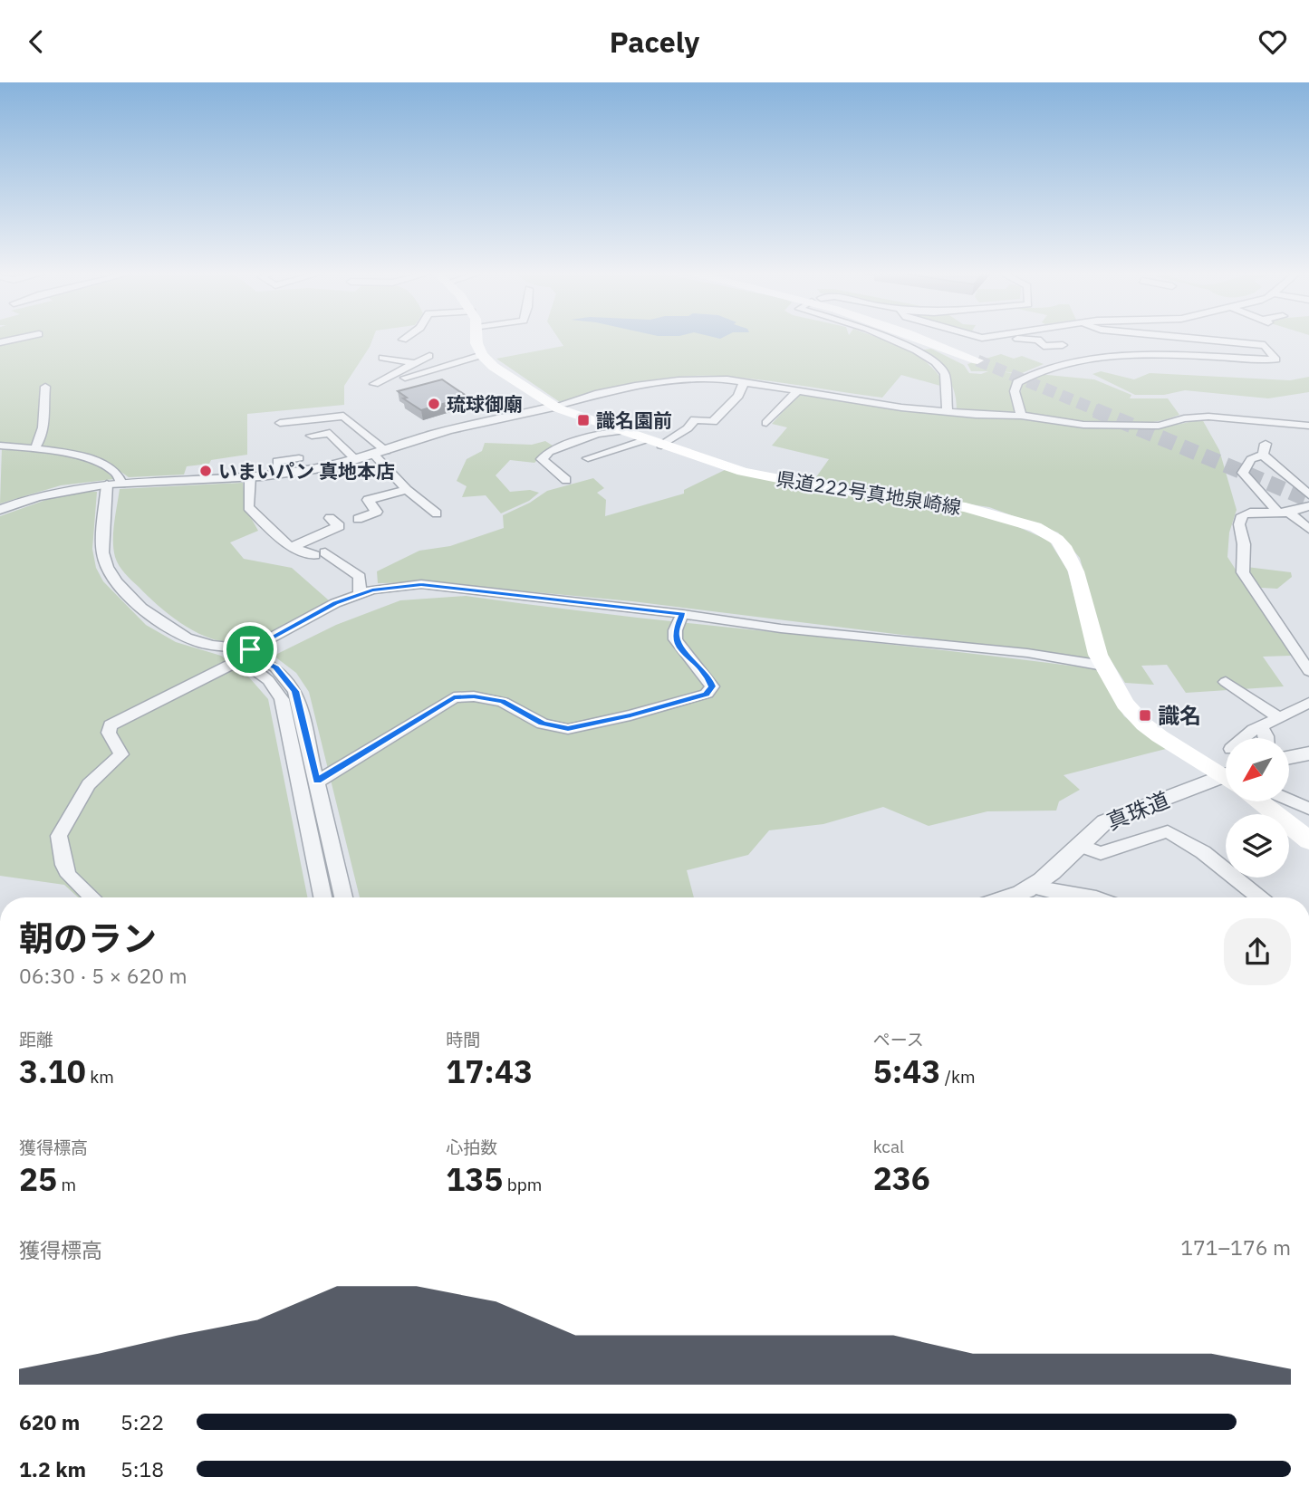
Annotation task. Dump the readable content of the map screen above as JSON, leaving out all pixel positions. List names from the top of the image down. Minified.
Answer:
{"streets":{"main road":["県道222号真地泉崎線"],"street":["真珠道"]},"places":{"other":["琉球御廟","いまいパン 真地本店"],"transit":["識名園前","識名"]},"north":"bottom left","page":{"header":"Pacely","heading":["朝のラン","06:30 · 5 × 620 m"],"stats":[["距離","3.10 km"],["時間","17:43"],["ペース","5:43 /km"],["獲得標高","25 m"],["心拍数","135 bpm"],["kcal","236"]],"chart":["獲得標高","171–176 m"],"list":[{"name":"620 m","note":"5:22"},{"name":"1.2 km","note":"5:18"}]}}
